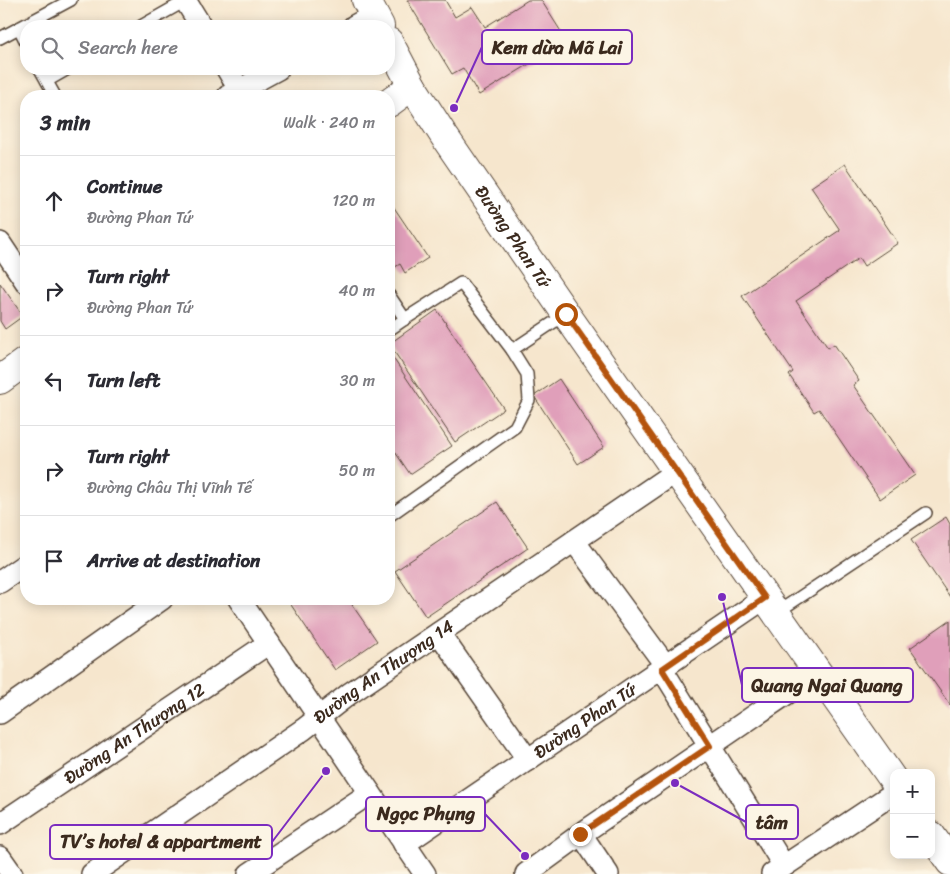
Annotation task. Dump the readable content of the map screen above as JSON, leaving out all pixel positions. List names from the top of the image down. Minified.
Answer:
{"streets":{"street":["Đường Phan Tứ","Đường An Thượng 14","Đường An Thượng 12"]},"crossings":[["Đường Phan Tứ","Đường An Thượng 14"]],"places":["Kem dừa Mã Lai","Quang Ngai Quang","TV’s hotel & appartment","tâm","Ngọc Phụng"],"page":{"search":"Search here","heading":["3 min","Walk · 240 m"],"list":[["Continue","Đường Phan Tứ","120 m"],["Turn right","Đường Phan Tứ","40 m"],["Turn left","30 m"],["Turn right","Đường Châu Thị Vĩnh Tế","50 m"],"Arrive at destination"],"map_buttons":["+","−"]}}
